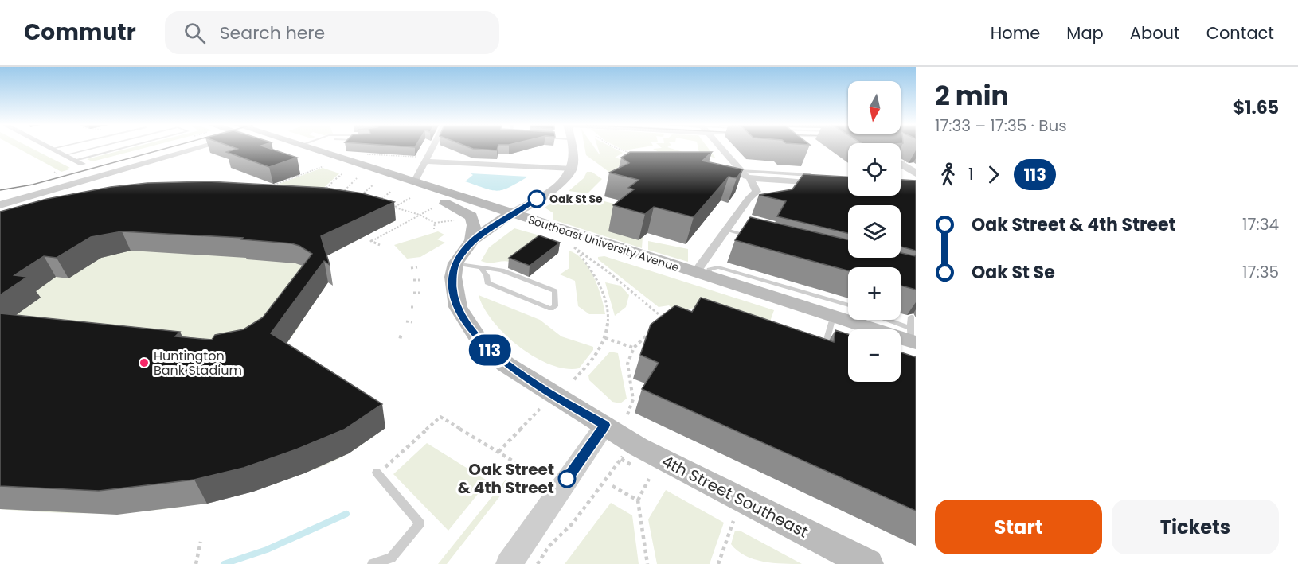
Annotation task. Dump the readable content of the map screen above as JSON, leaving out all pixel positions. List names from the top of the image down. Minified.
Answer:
{"streets":{"main road":["4th Street Southeast"]},"places":["Oak St Se","Huntington Bank Stadium","Oak Street & 4th Street"],"lines":["bus line 113"],"north":"bottom","page":{"header":"Commutr","search":"Search here","nav":["Home","Map","About","Contact"],"on_map":"113","heading":["2 min","17:33 – 17:35 · Bus","$1.65"],"map_buttons":["+","−"],"legs":["1","113"],"list":[{"name":"Oak Street & 4th Street","value":"17:34"},{"name":"Oak St Se","value":"17:35"}],"buttons":["Start","Tickets"]}}
